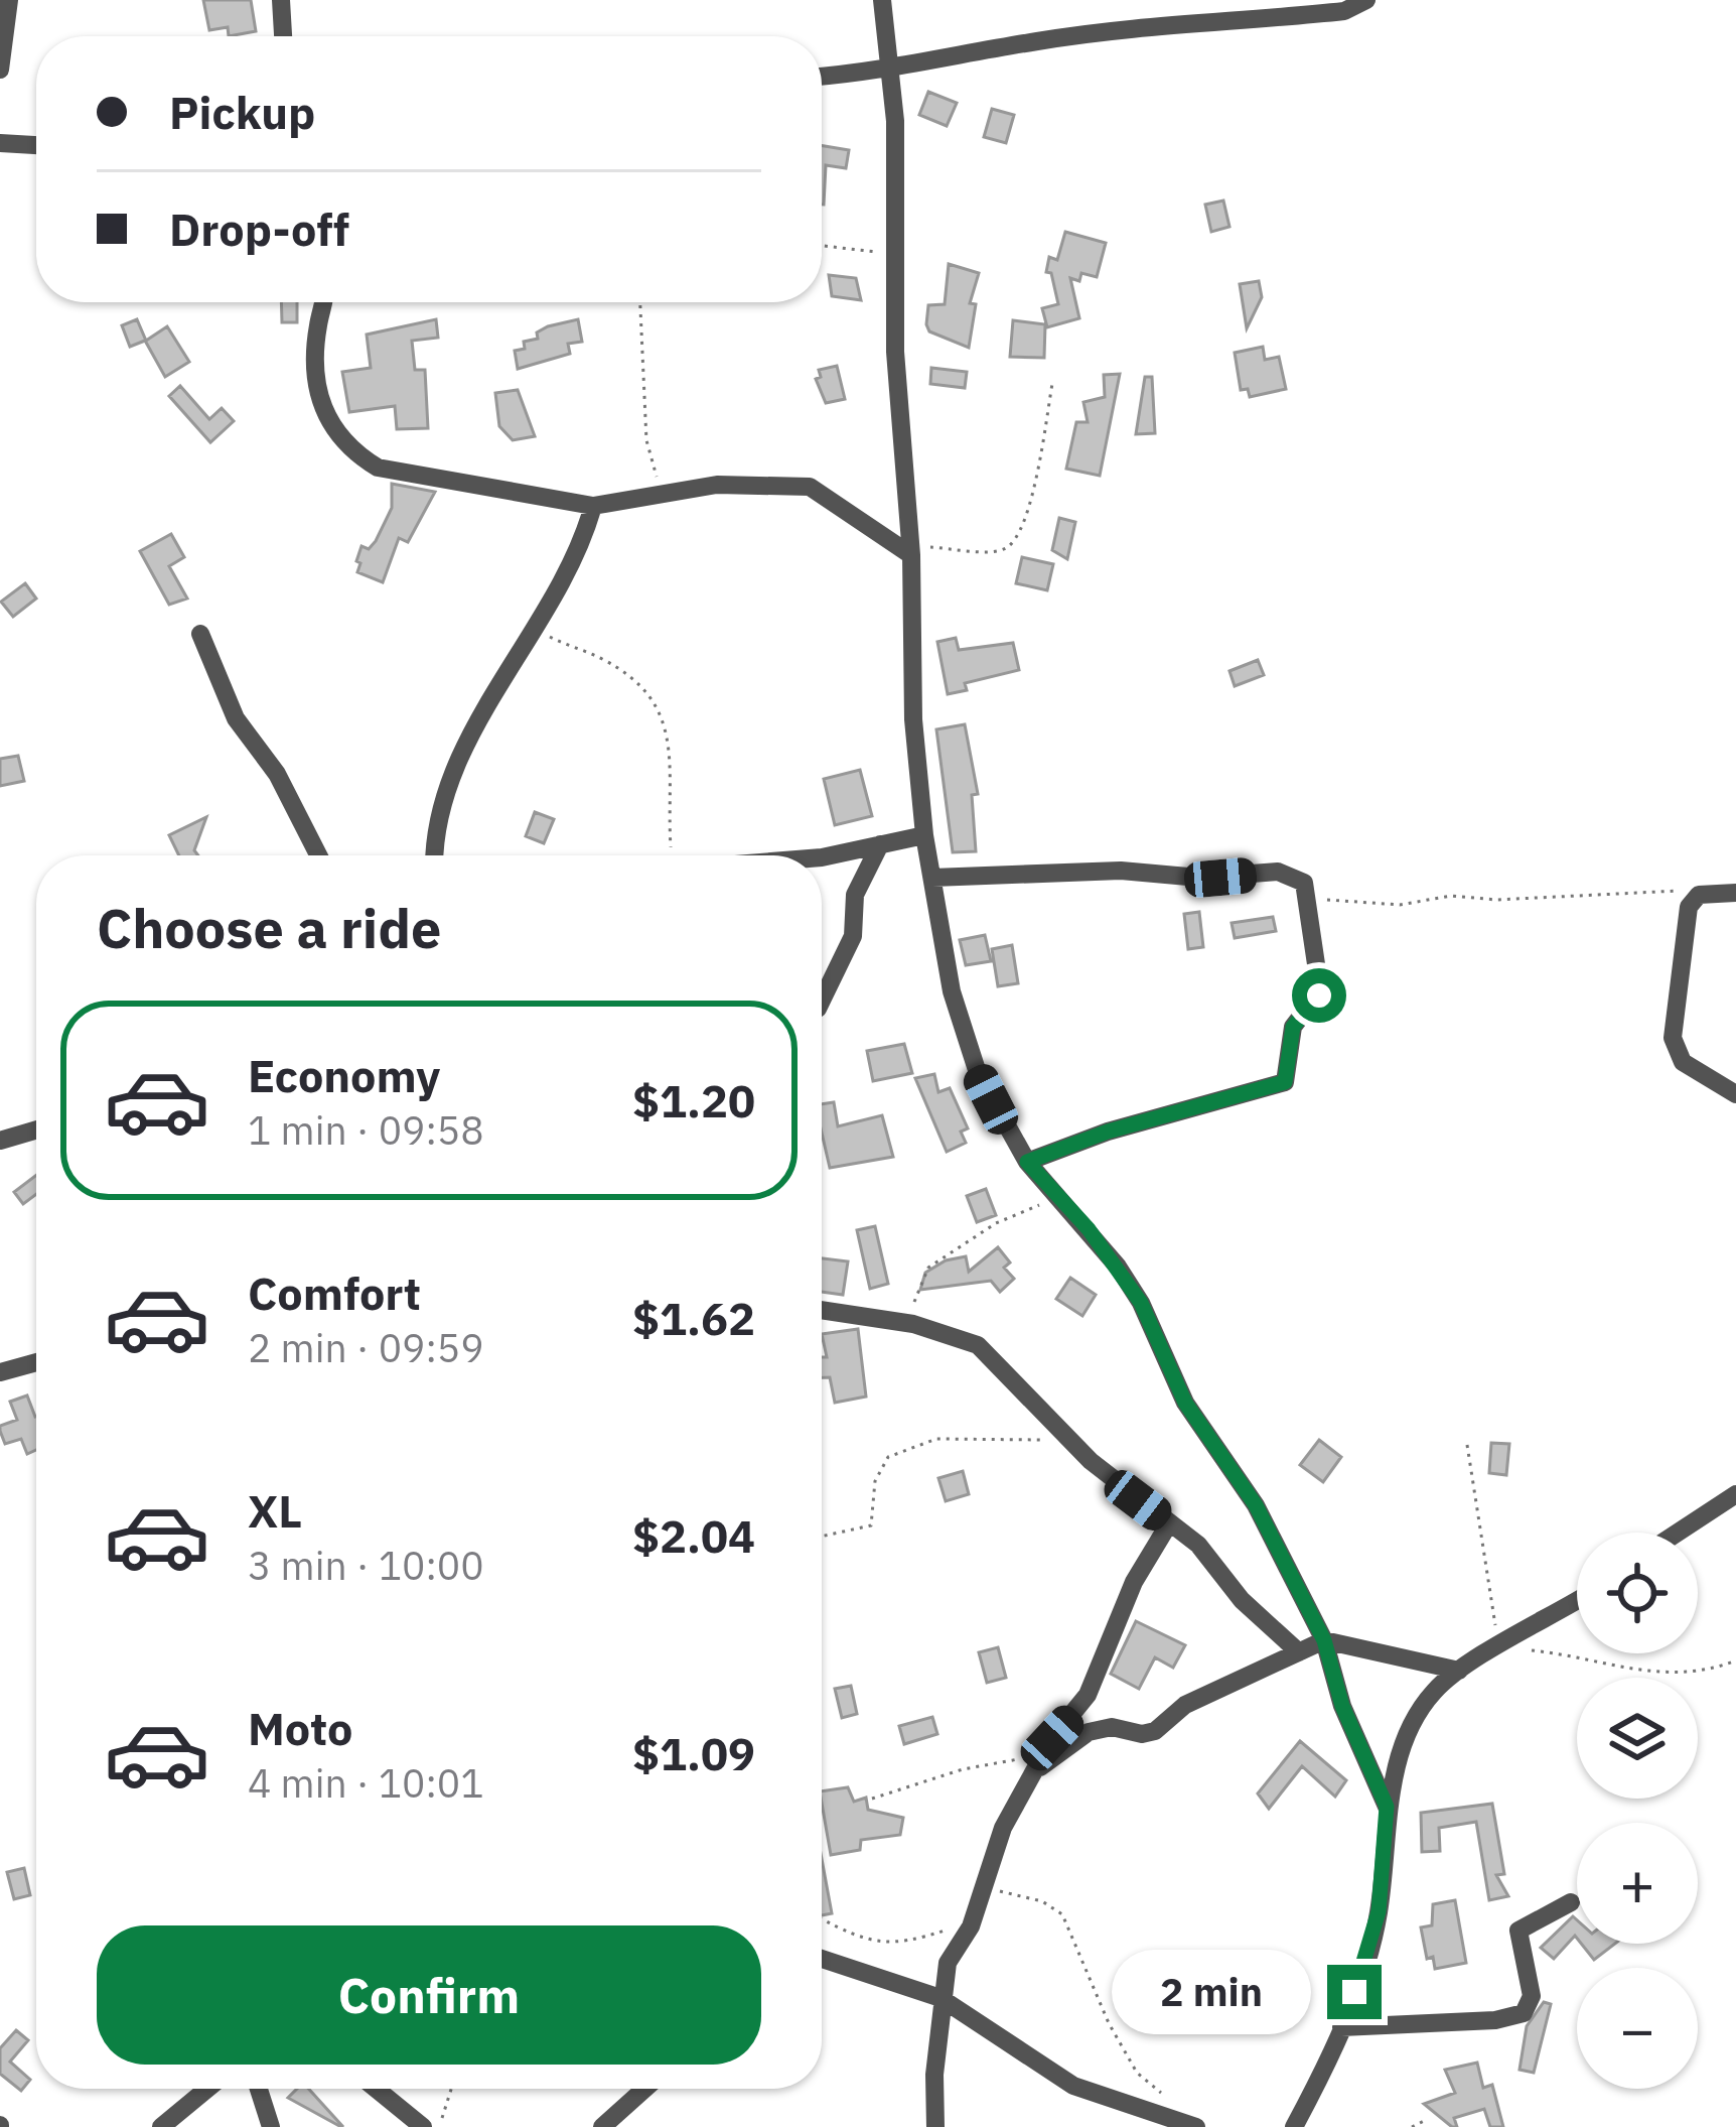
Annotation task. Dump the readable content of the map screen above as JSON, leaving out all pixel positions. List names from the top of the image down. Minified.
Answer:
{"page":{"banner":["Pickup","Drop-off"],"heading":"Choose a ride","list":[{"name":"Economy","note":"1 min · 09:58","value":"$1.20"},{"name":"Comfort","note":"2 min · 09:59","value":"$1.62"},{"name":"XL","note":"3 min · 10:00","value":"$2.04"},{"name":"Moto","note":"4 min · 10:01","value":"$1.09"}],"map_buttons":["+","−"],"buttons":"Confirm","bubble":"2 min"}}
